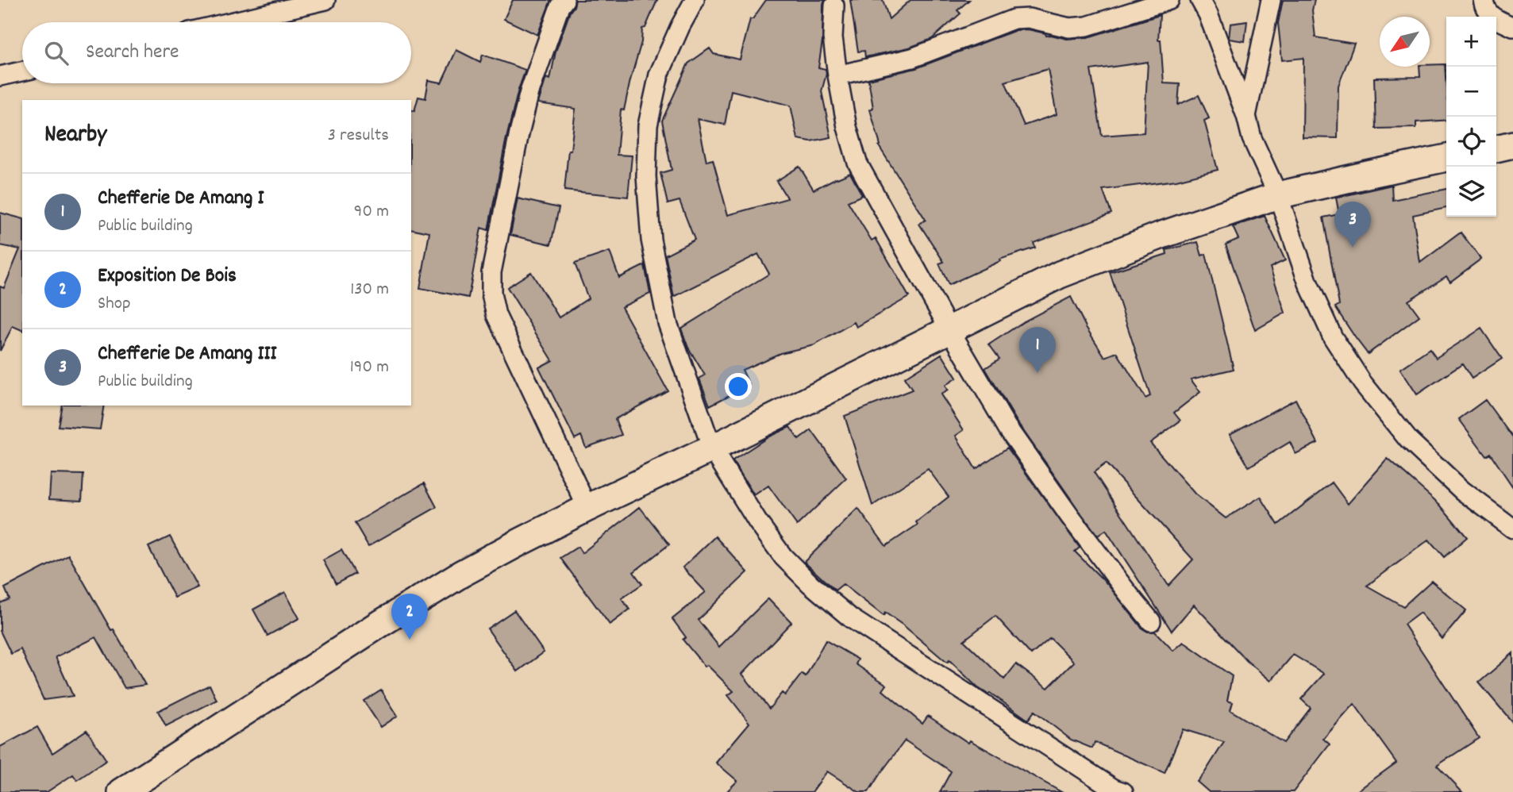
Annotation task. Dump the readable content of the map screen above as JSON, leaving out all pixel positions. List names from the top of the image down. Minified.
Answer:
{"north":"bottom left","page":{"map_buttons":["+","−"],"search":"Search here","heading":["Nearby","3 results"],"list":[{"mark":"1","name":"Chefferie De Amang I","note":"Public building","value":"90 m"},{"mark":"2","name":"Exposition De Bois","note":"Shop","value":"130 m"},{"mark":"3","name":"Chefferie De Amang III","note":"Public building","value":"190 m"}],"pins":["3","1","2"]}}
